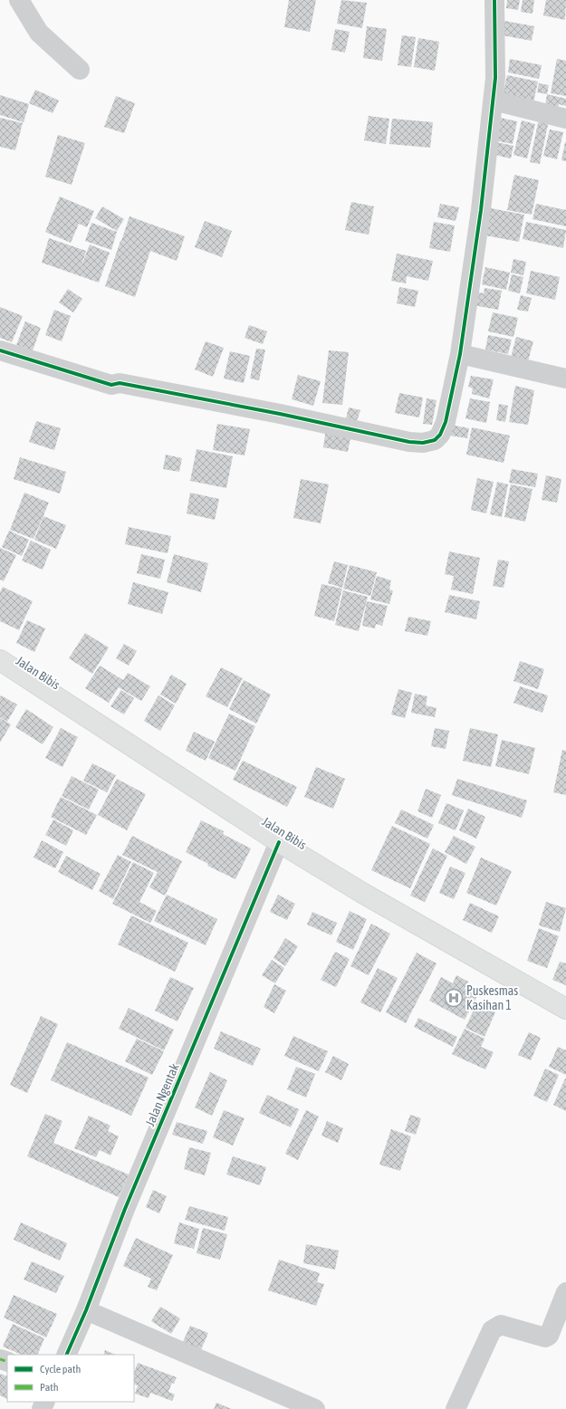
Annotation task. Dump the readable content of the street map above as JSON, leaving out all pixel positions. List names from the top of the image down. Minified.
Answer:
{"streets":{"main road":["Jalan Bibis"],"street":["Jalan Ngentak"]},"crossings":[["Jalan Bibis","Jalan Ngentak"]],"places":{"hospital":["Puskesmas Kasihan 1"]},"legend":["Cycle path","Path"]}
